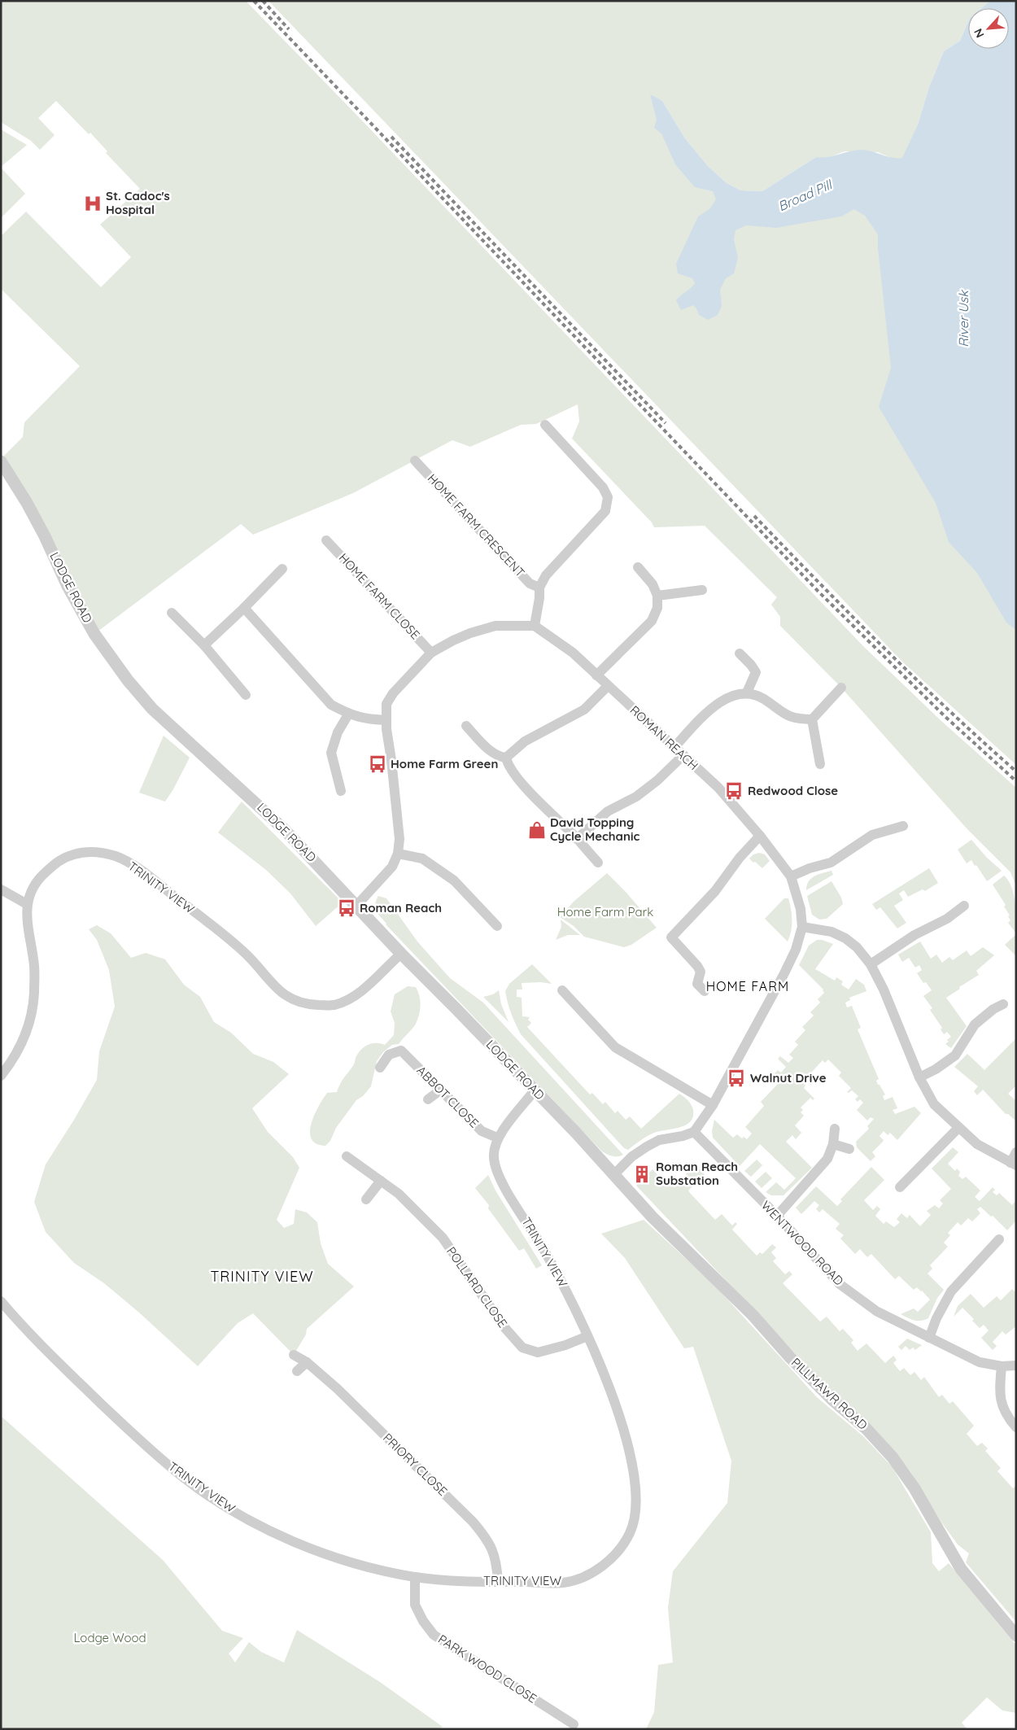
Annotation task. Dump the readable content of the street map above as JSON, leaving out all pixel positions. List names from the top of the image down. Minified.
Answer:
{"streets":{"street":["HOME FARM CRESCENT","LODGE ROAD","HOME FARM CLOSE","ROMAN REACH","TRINITY VIEW","ABBOT CLOSE","WENTWOOD ROAD","POLLARD CLOSE","PILLMAWR ROAD","PRIORY CLOSE","PARK WOOD CLOSE"]},"crossings":[["LODGE ROAD","TRINITY VIEW"],["LODGE ROAD","PILLMAWR ROAD"],["ROMAN REACH","WENTWOOD ROAD"],["TRINITY VIEW","ABBOT CLOSE"],["TRINITY VIEW","POLLARD CLOSE"],["TRINITY VIEW","PRIORY CLOSE"],["TRINITY VIEW","PARK WOOD CLOSE"]],"districts":["HOME FARM","TRINITY VIEW"],"water":["Broad Pill","River Usk"],"parks":["Home Farm Park","Lodge Wood"],"places":{"hospital":["St. Cadoc's Hospital"],"bus stop":["Home Farm Green","Redwood Close","Roman Reach","Walnut Drive"],"shop":["David Topping Cycle Mechanic"],"building":["Roman Reach Substation"]},"north":"bottom left"}
